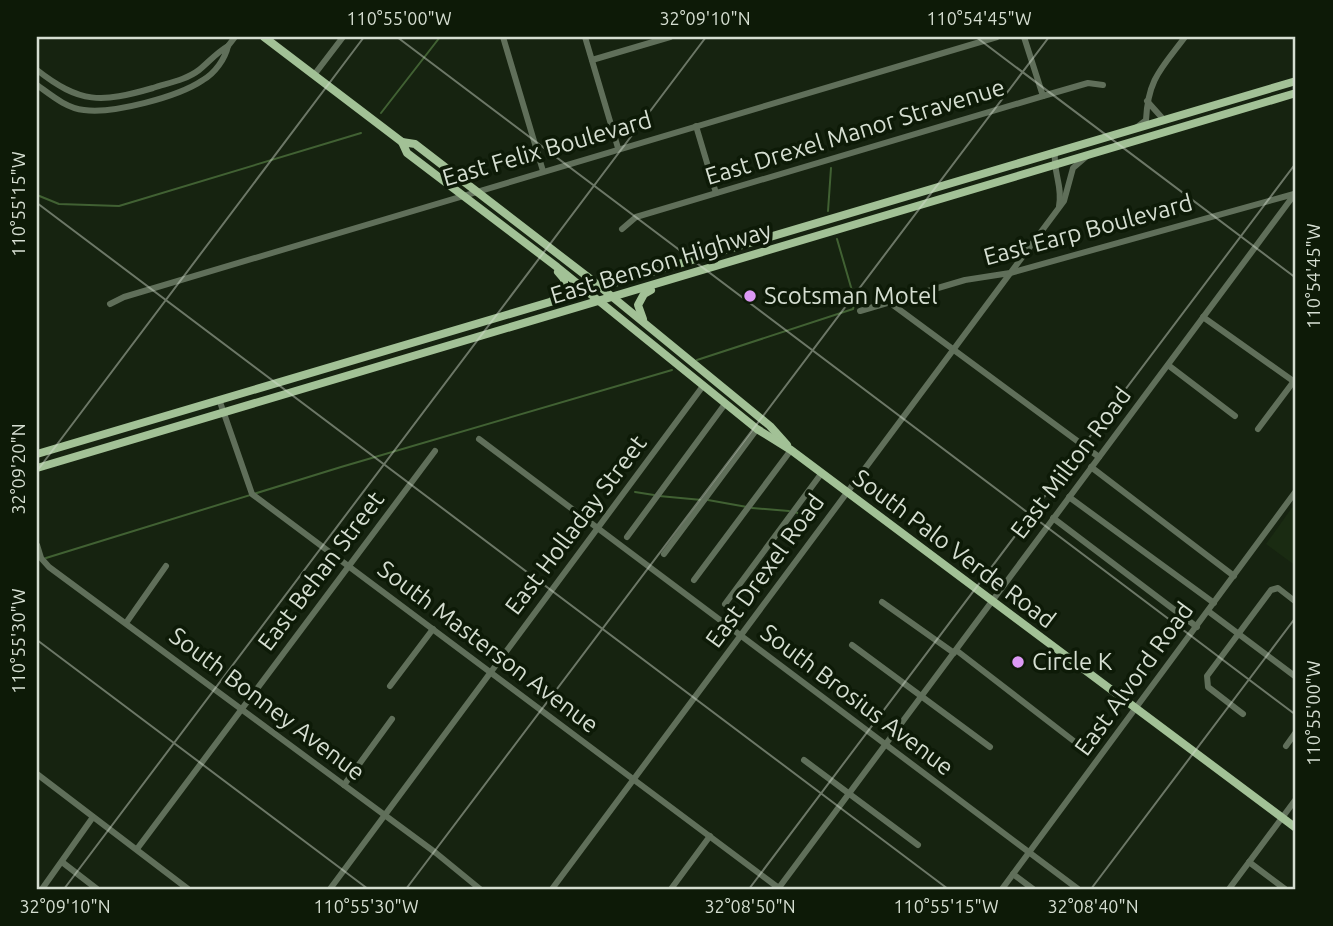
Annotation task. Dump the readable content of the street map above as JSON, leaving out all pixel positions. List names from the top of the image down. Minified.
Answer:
{"streets":{"main road":["East Benson Highway","South Palo Verde Road"],"street":["East Drexel Manor Stravenue","East Felix Boulevard","East Earp Boulevard","East Milton Road","East Holladay Street","East Behan Street","East Drexel Road","South Masterson Avenue","East Alvord Road","South Brosius Avenue","South Bonney Avenue"]},"crossings":[["East Felix Boulevard","South Palo Verde Road"],["East Earp Boulevard","East Milton Road"],["East Earp Boulevard","East Drexel Road"],["East Benson Highway","South Palo Verde Road"],["East Benson Highway","East Drexel Road"],["East Benson Highway","South Masterson Avenue"],["East Milton Road","South Palo Verde Road"],["East Milton Road","South Masterson Avenue"],["East Milton Road","South Brosius Avenue"],["East Holladay Street","South Palo Verde Road"],["East Holladay Street","South Masterson Avenue"],["East Holladay Street","South Brosius Avenue"],["East Holladay Street","South Bonney Avenue"],["South Palo Verde Road","East Drexel Road"],["South Palo Verde Road","East Alvord Road"],["East Behan Street","South Masterson Avenue"],["East Behan Street","South Bonney Avenue"],["East Drexel Road","South Masterson Avenue"],["East Drexel Road","South Brosius Avenue"],["East Alvord Road","South Brosius Avenue"]],"places":["Scotsman Motel","Circle K"],"coordinates":["110°55'00\"W","32°09'10\"N","110°54'45\"W","110°55'15\"W","32°09'20\"N","110°55'30\"W","32°08'50\"N","32°08'40\"N"]}
